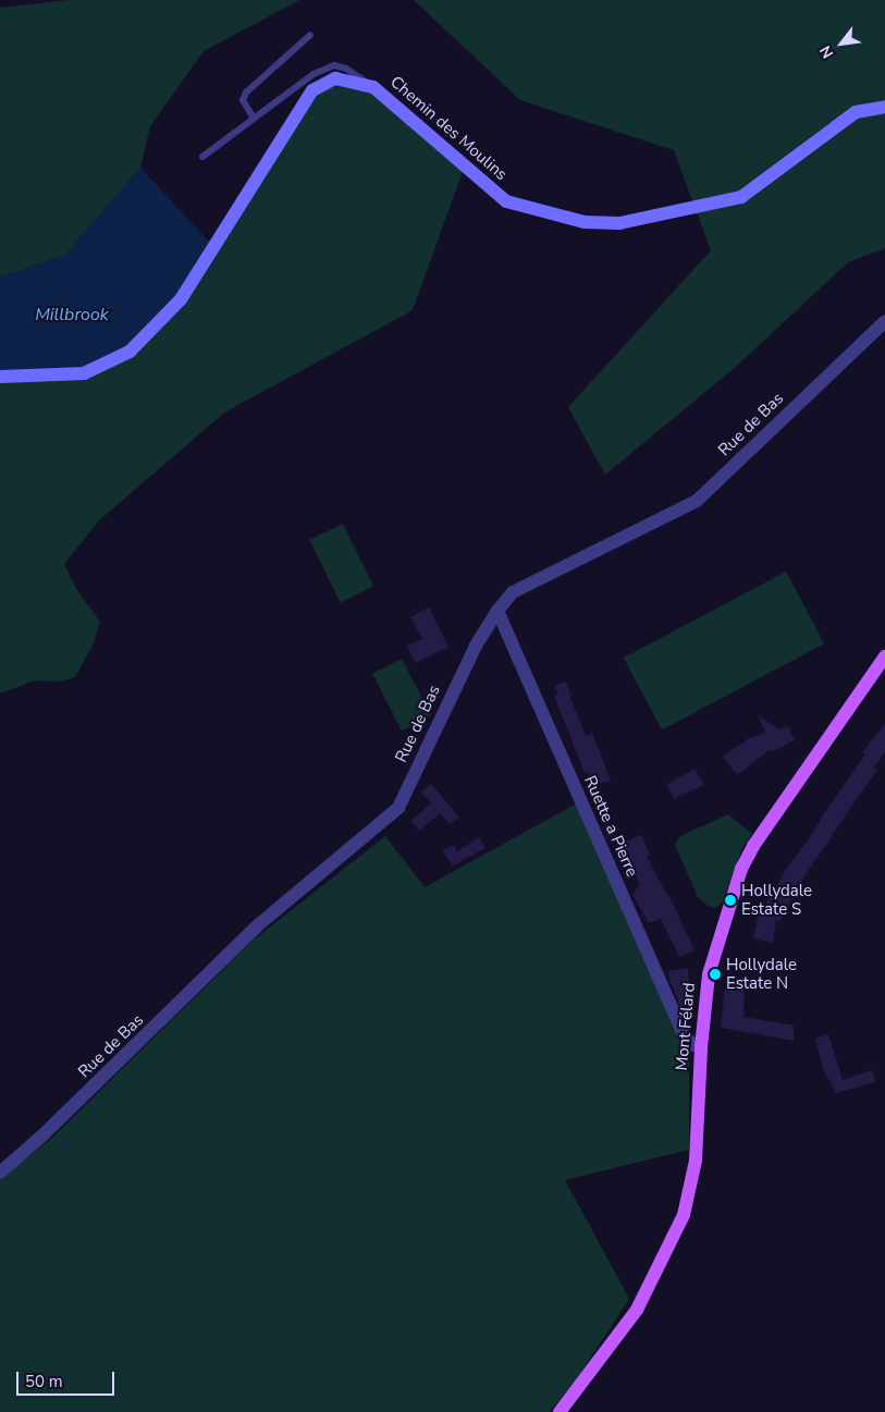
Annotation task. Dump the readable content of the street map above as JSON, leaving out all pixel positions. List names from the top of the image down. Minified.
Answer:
{"streets":{"main road":["Mont Félard"],"street":["Chemin des Moulins","Rue de Bas","Ruette a Pierre"]},"crossings":[["Rue de Bas","Ruette a Pierre"],["Ruette a Pierre","Mont Félard"]],"water":["Millbrook"],"places":["Hollydale Estate S","Hollydale Estate N"],"scale_bar":"50 m","north":"bottom left"}
